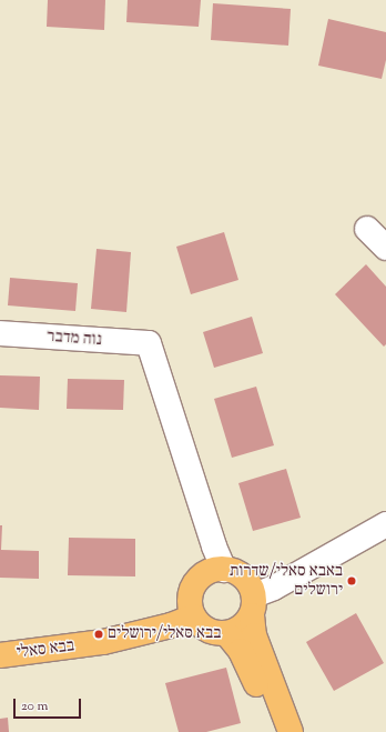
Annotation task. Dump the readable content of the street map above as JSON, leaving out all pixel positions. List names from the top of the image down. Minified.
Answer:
{"streets":{"main road":["בבא סאלי"],"street":["נוה מדבר"]},"crossings":[["נוה מדבר","בבא סאלי"]],"places":["באבא סאלי/שדרות ירושלים","בבא סאלי/ירושלים"],"scale_bar":"20 m"}
